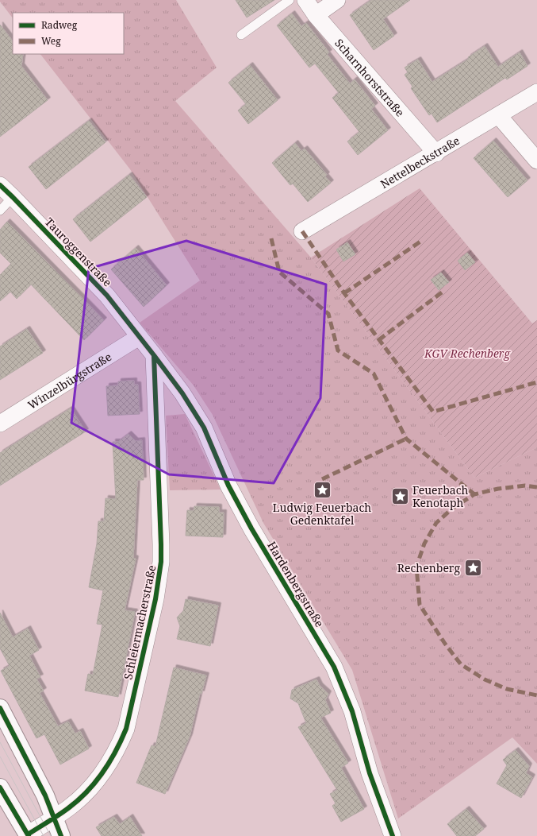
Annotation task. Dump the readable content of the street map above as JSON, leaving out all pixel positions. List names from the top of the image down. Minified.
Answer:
{"streets":{"street":["Scharnhorststraße","Nettelbeckstraße","Tauroggenstraße","Winzelbürgstraße","Hardenbergstraße","Schleiermacherstraße"]},"crossings":[["Scharnhorststraße","Nettelbeckstraße"],["Tauroggenstraße","Winzelbürgstraße"],["Hardenbergstraße","Schleiermacherstraße"]],"parks":["KGV Rechenberg"],"places":{"place":["Ludwig Feuerbach Gedenktafel","Feuerbach Kenotaph","Rechenberg"]},"legend":["Radweg","Weg"]}
